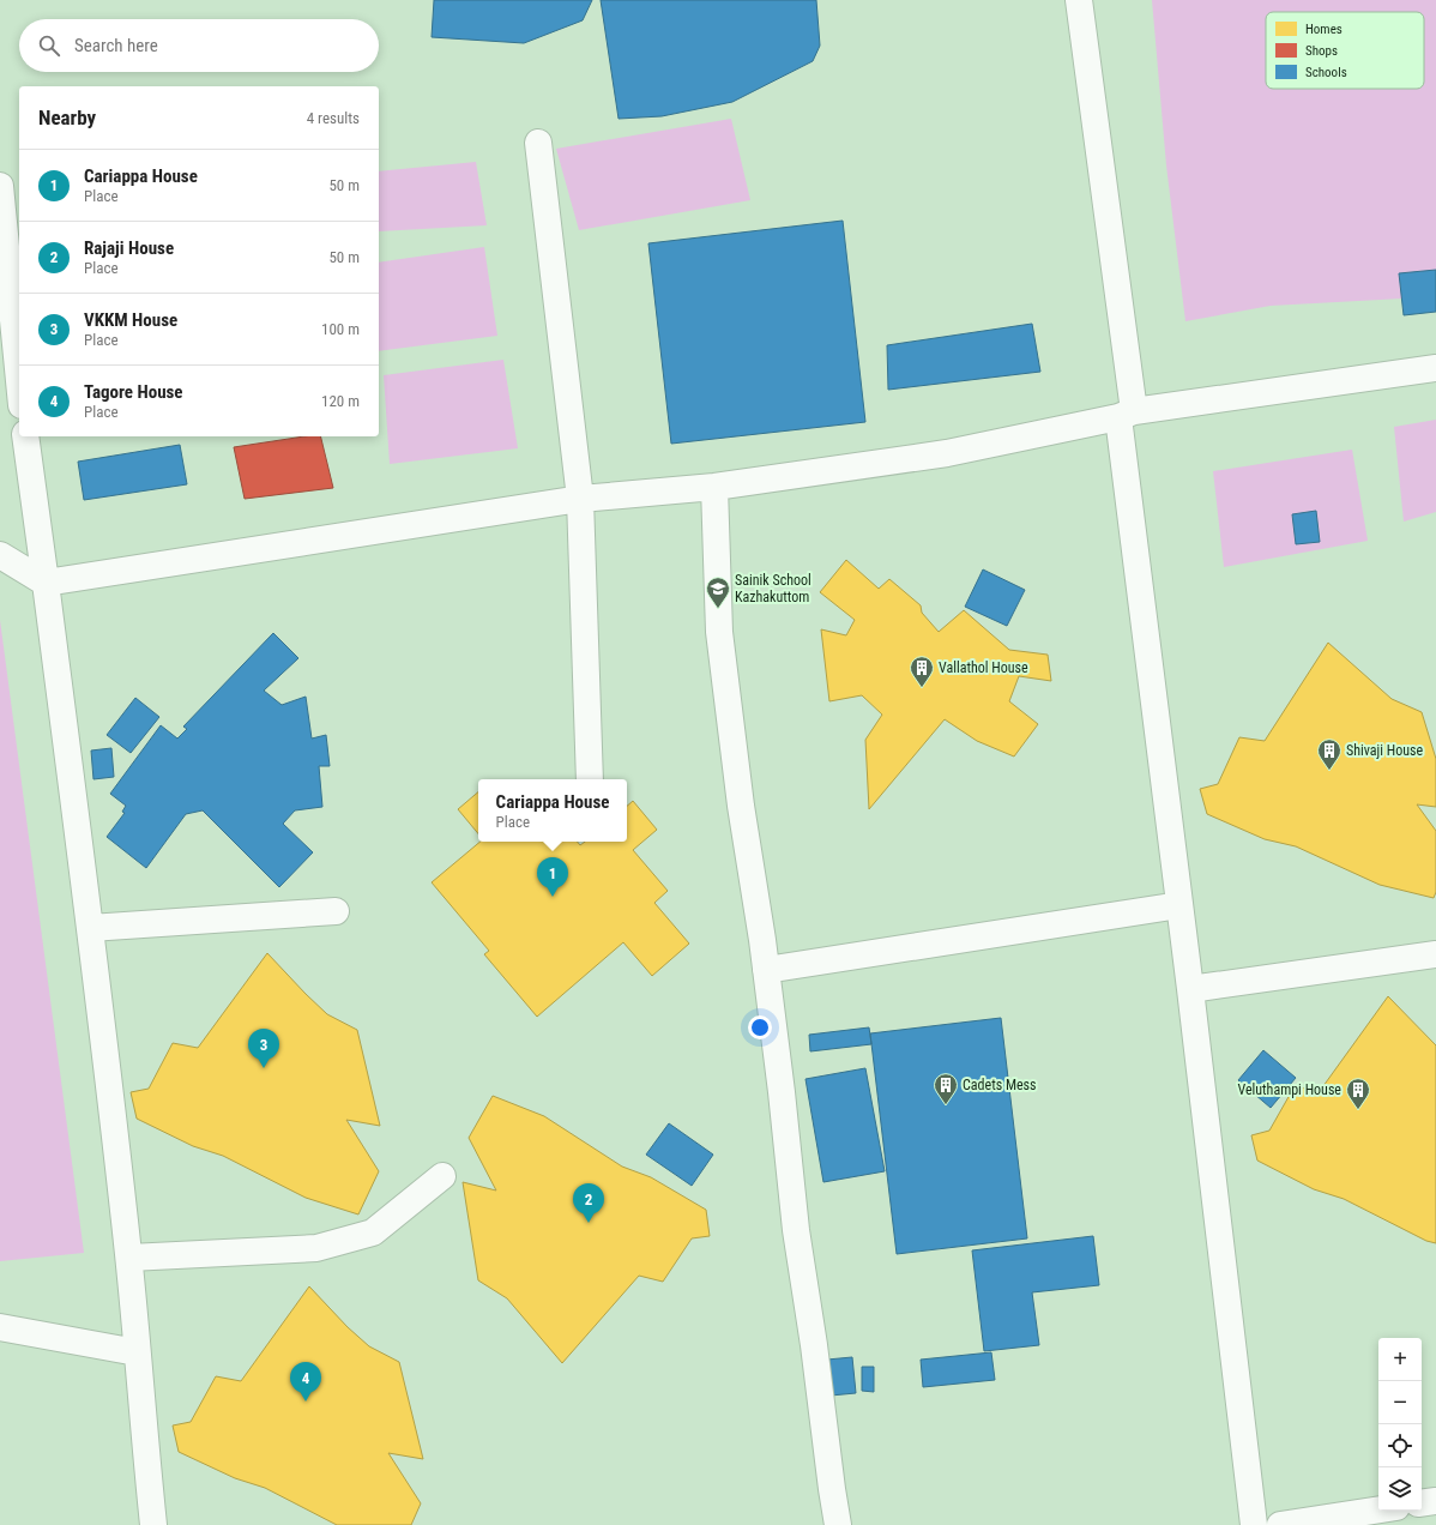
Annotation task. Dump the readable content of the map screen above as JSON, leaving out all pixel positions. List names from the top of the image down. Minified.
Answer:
{"places":{"school or university":["Sainik School Kazhakuttom"],"building":["Vallathol House","Shivaji House","Cadets Mess","Veluthampi House"]},"legend":["Homes","Shops","Schools"],"page":{"search":"Search here","heading":["Nearby","4 results"],"list":[{"mark":"1","name":"Cariappa House","note":"Place","value":"50 m"},{"mark":"2","name":"Rajaji House","note":"Place","value":"50 m"},{"mark":"3","name":"VKKM House","note":"Place","value":"100 m"},{"mark":"4","name":"Tagore House","note":"Place","value":"120 m"}],"popup":["Cariappa House","Place"],"pins":["1","3","2","4"],"map_buttons":["+","−"]}}
